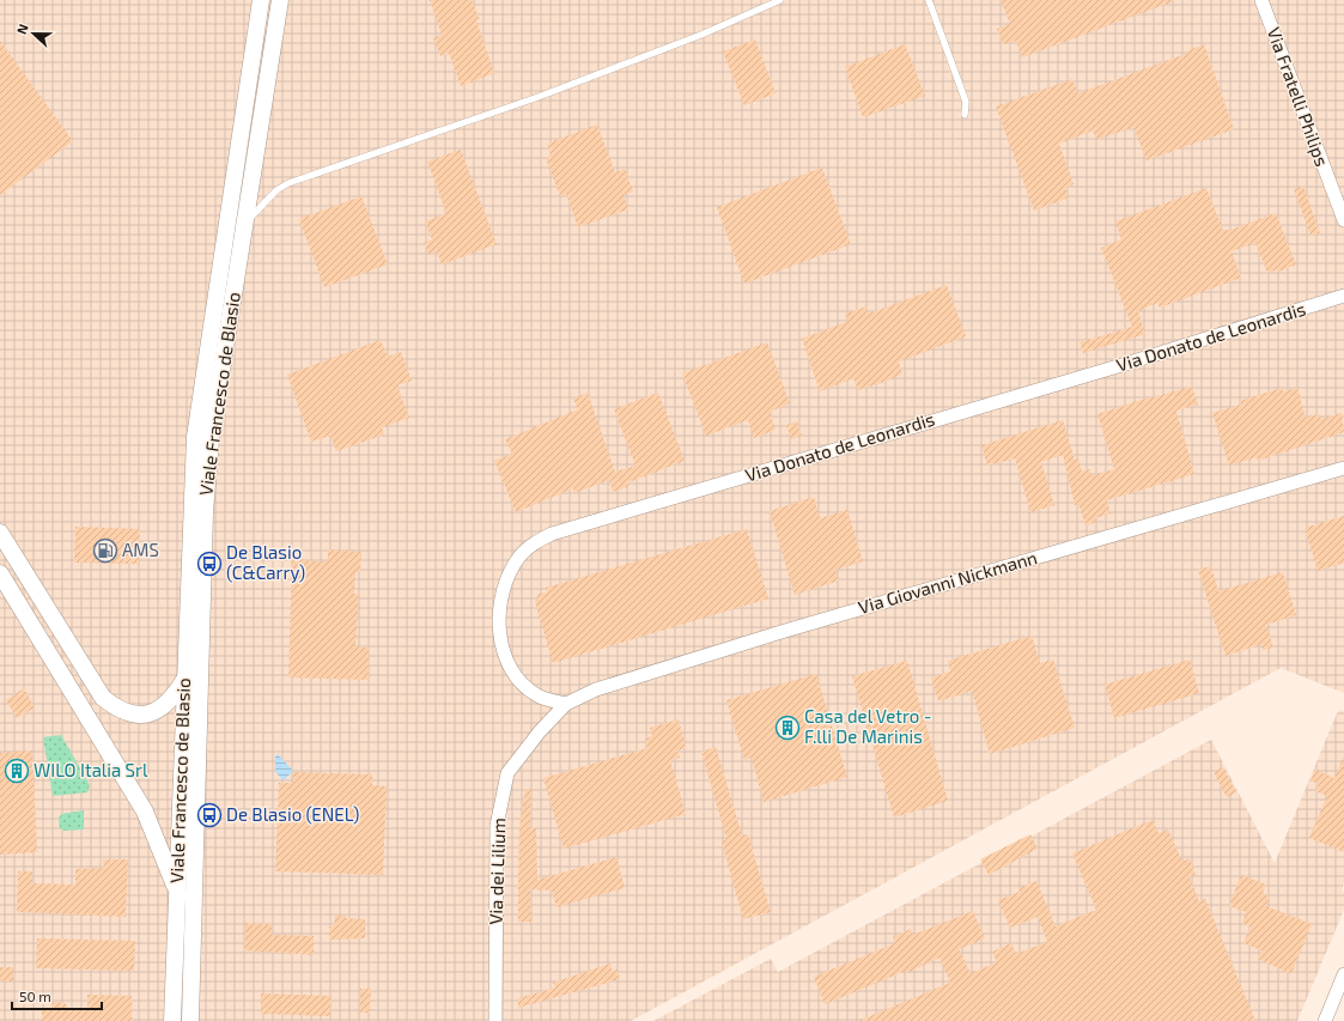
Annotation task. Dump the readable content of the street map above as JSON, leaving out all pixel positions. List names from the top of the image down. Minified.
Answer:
{"streets":{"street":["Via Fratelli Philips","Via Donato de Leonardis","Viale Francesco de Blasio","Via Giovanni Nickmann","Via dei Lilium"]},"crossings":[["Via Donato de Leonardis","Via Giovanni Nickmann"],["Via Donato de Leonardis","Via dei Lilium"],["Via Giovanni Nickmann","Via dei Lilium"]],"places":{"fuel station":["AMS"],"bus stop":["De Blasio (C&Carry)","De Blasio (ENEL)"],"building":["Casa del Vetro - F.lli De Marinis","WILO Italia Srl"]},"scale_bar":"50 m","north":"left"}
